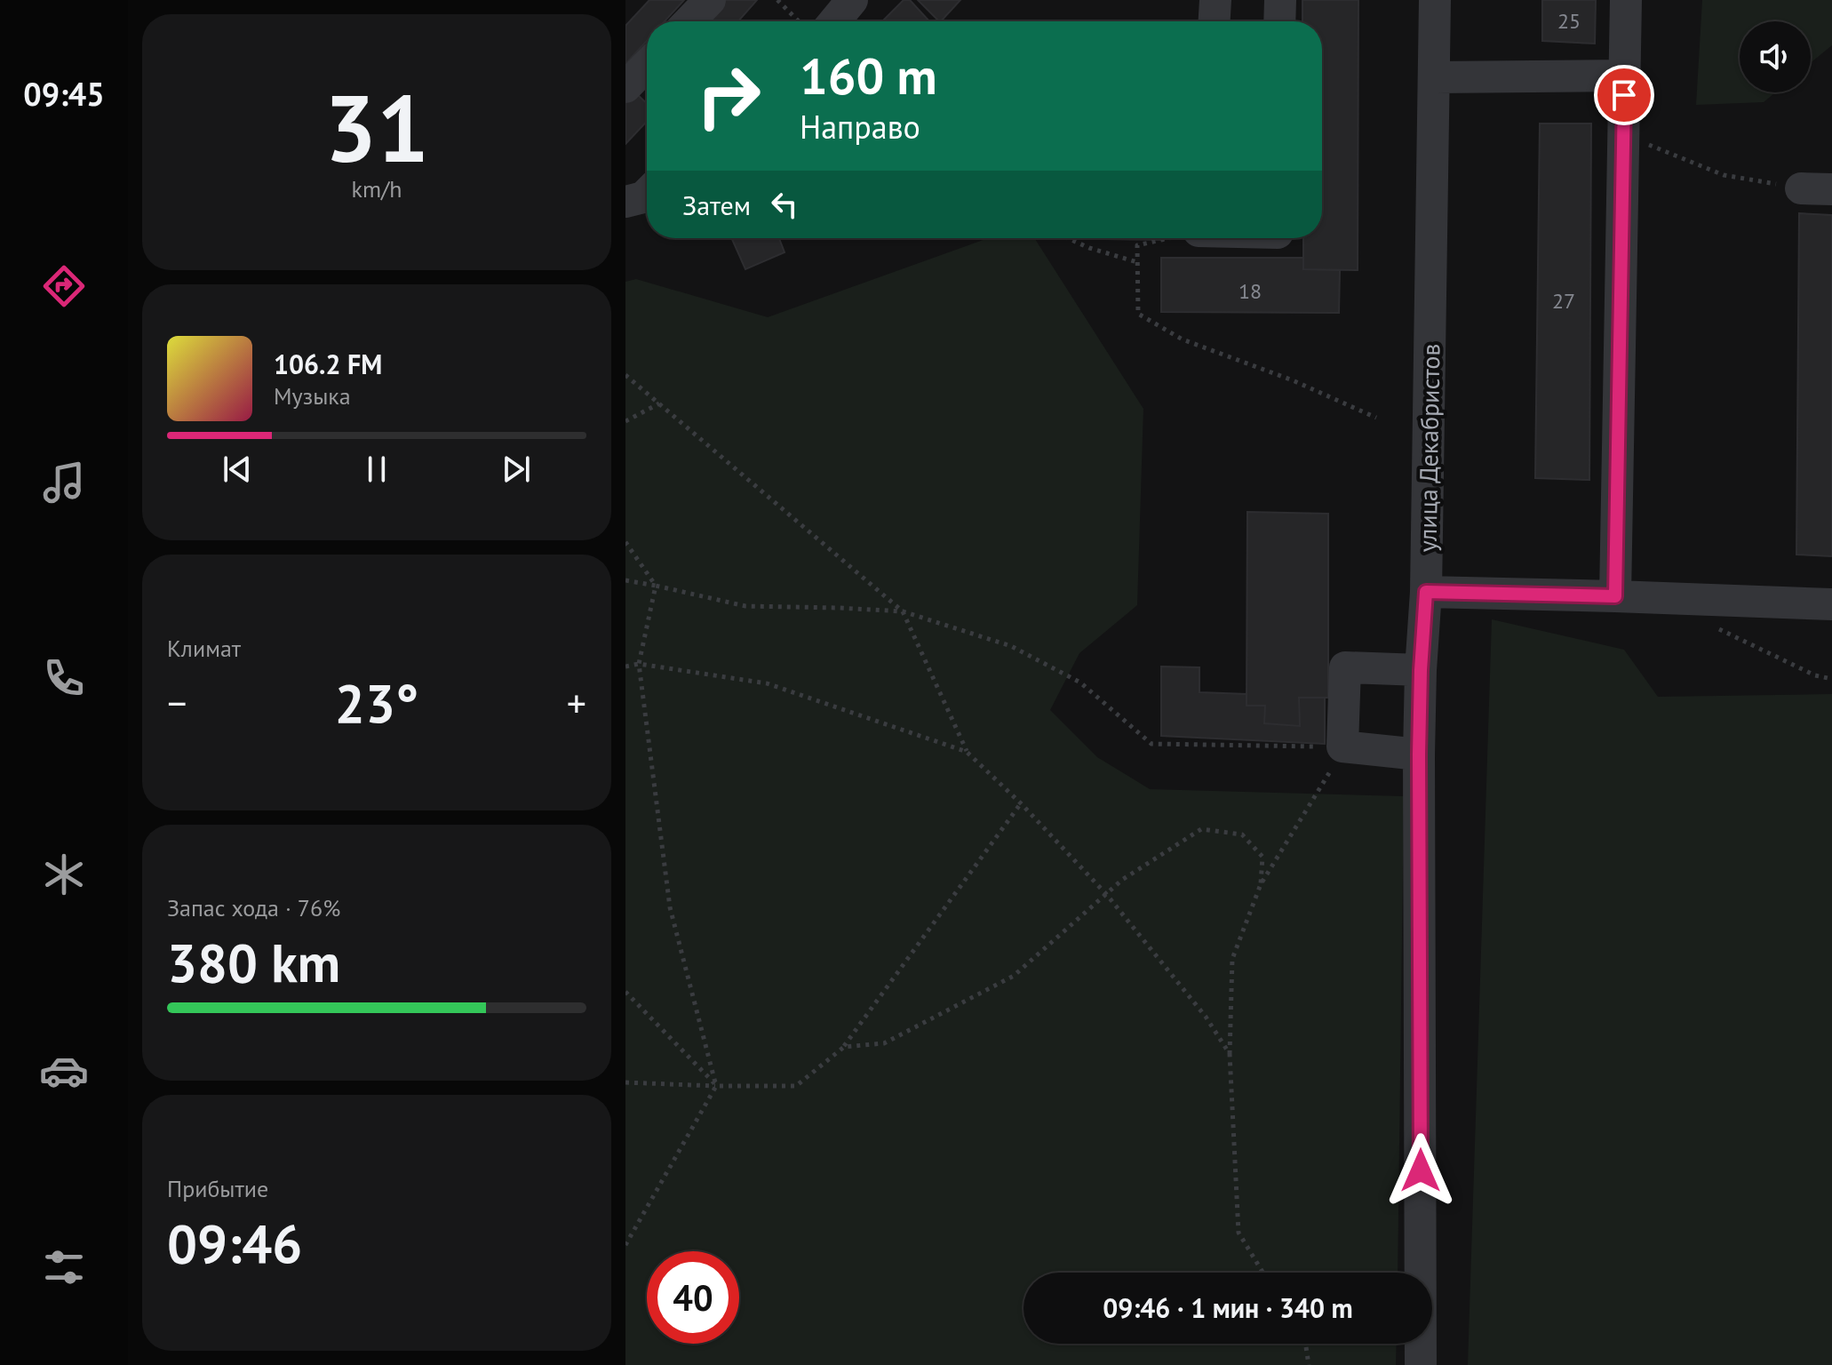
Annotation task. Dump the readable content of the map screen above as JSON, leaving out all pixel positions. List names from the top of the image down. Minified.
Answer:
{"streets":{"street":["улица Декабристов"]},"house_numbers":["25","18","27"],"page":{"tabs":"09:45","tile":[["31","km/h"],"Климат",["Запас хода · 76%","380 km"],["Прибытие","09:46"]],"turn":["160 m","Направо"],"then":"Затем","song":["106.2 FM","Музыка"],"heat":["−","23°","+"],"limit":"40","trip":"09:46 · 1 мин · 340 m"}}
